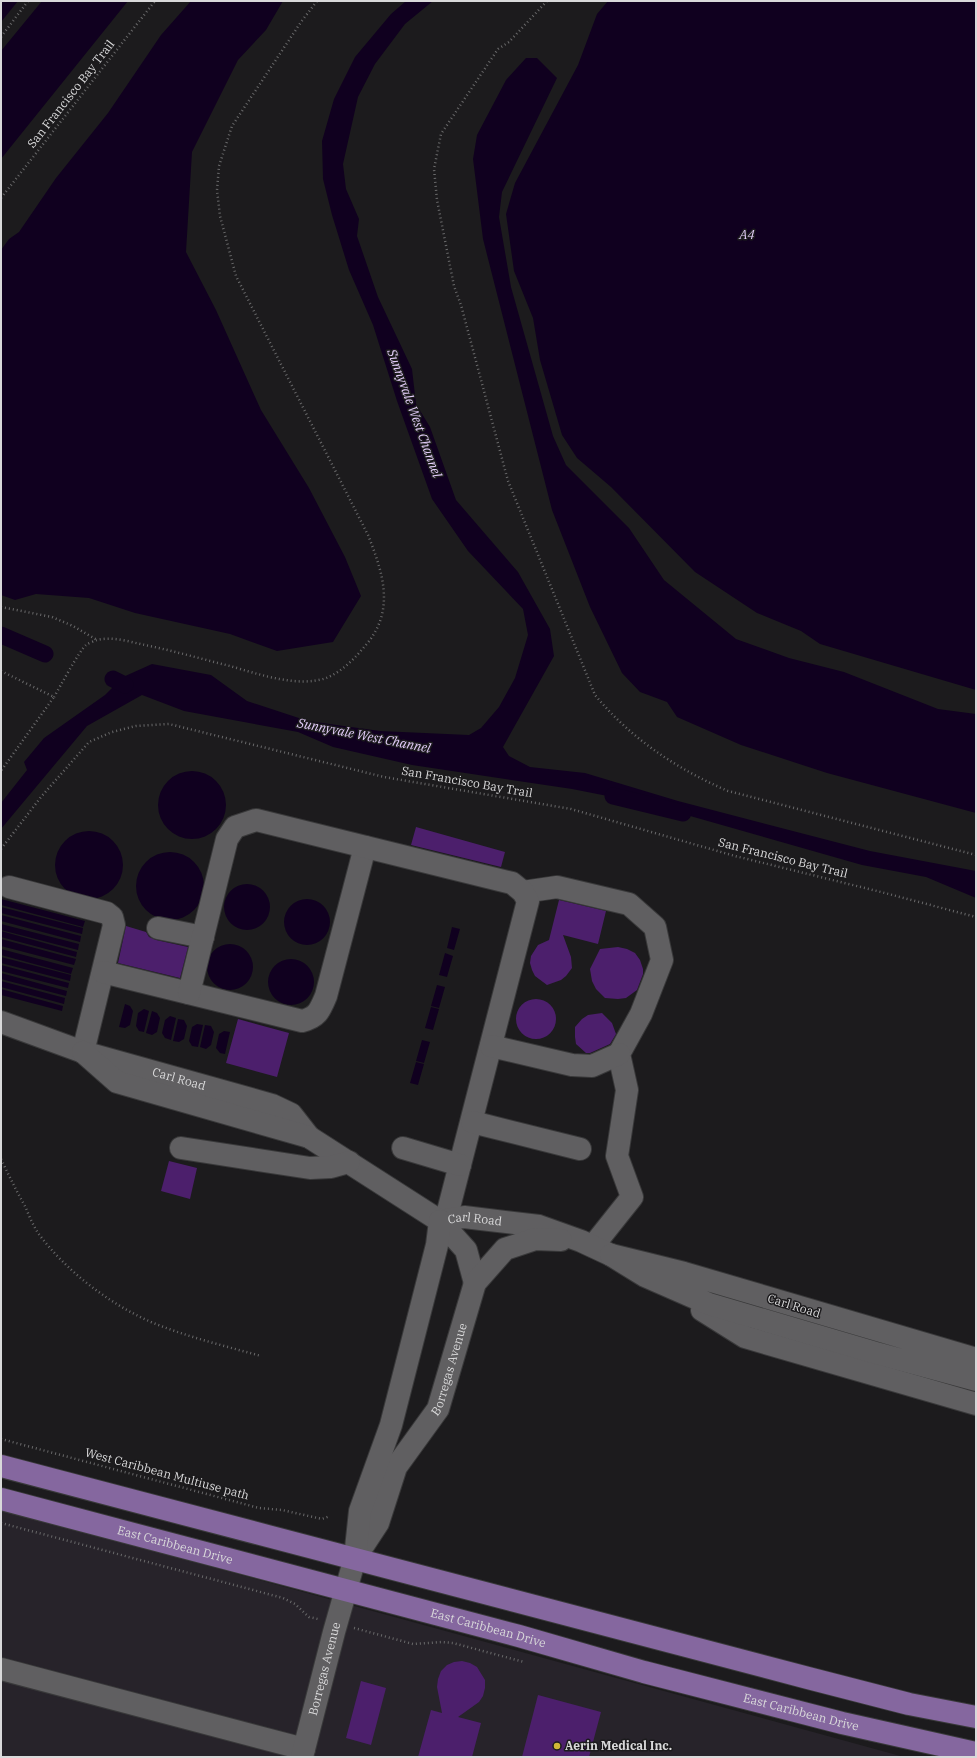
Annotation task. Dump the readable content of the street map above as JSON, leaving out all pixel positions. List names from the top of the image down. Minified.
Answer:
{"streets":{"main road":["East Caribbean Drive"],"street":["Carl Road","Borregas Avenue"],"path":["San Francisco Bay Trail","West Caribbean Multiuse path"]},"crossings":[["Carl Road","Borregas Avenue"],["Borregas Avenue","East Caribbean Drive"]],"water":["A4","Sunnyvale West Channel"],"places":["Aerin Medical Inc."]}
